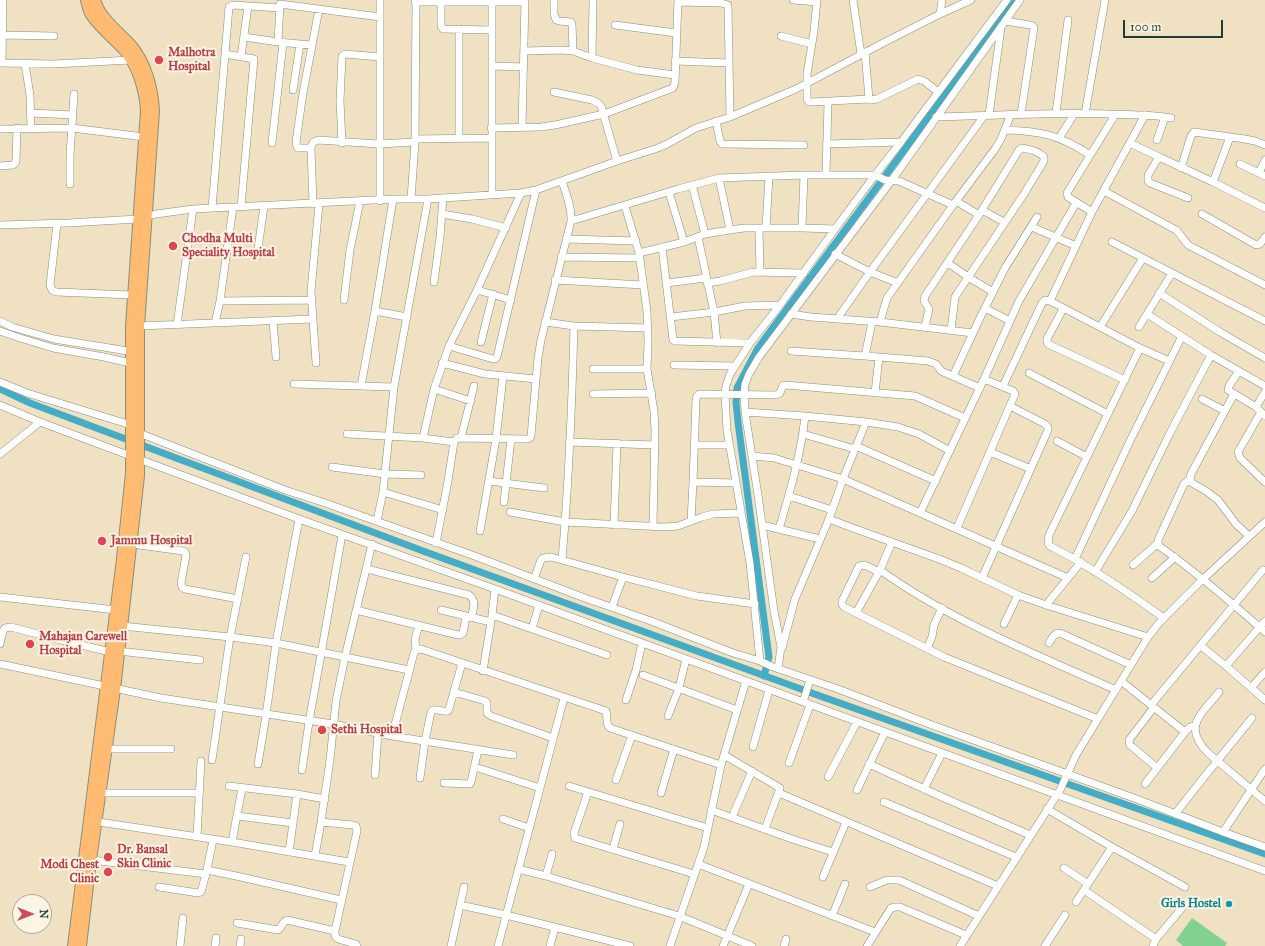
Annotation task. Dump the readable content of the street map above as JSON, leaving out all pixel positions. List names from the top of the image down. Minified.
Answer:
{"places":["Malhotra Hospital","Chodha Multi Speciality Hospital","Jammu Hospital","Mahajan Carewell Hospital","Sethi Hospital","Dr. Bansal Skin Clinic","Modi Chest Clinic","Girls Hostel"],"scale_bar":"100 m","north":"right"}
